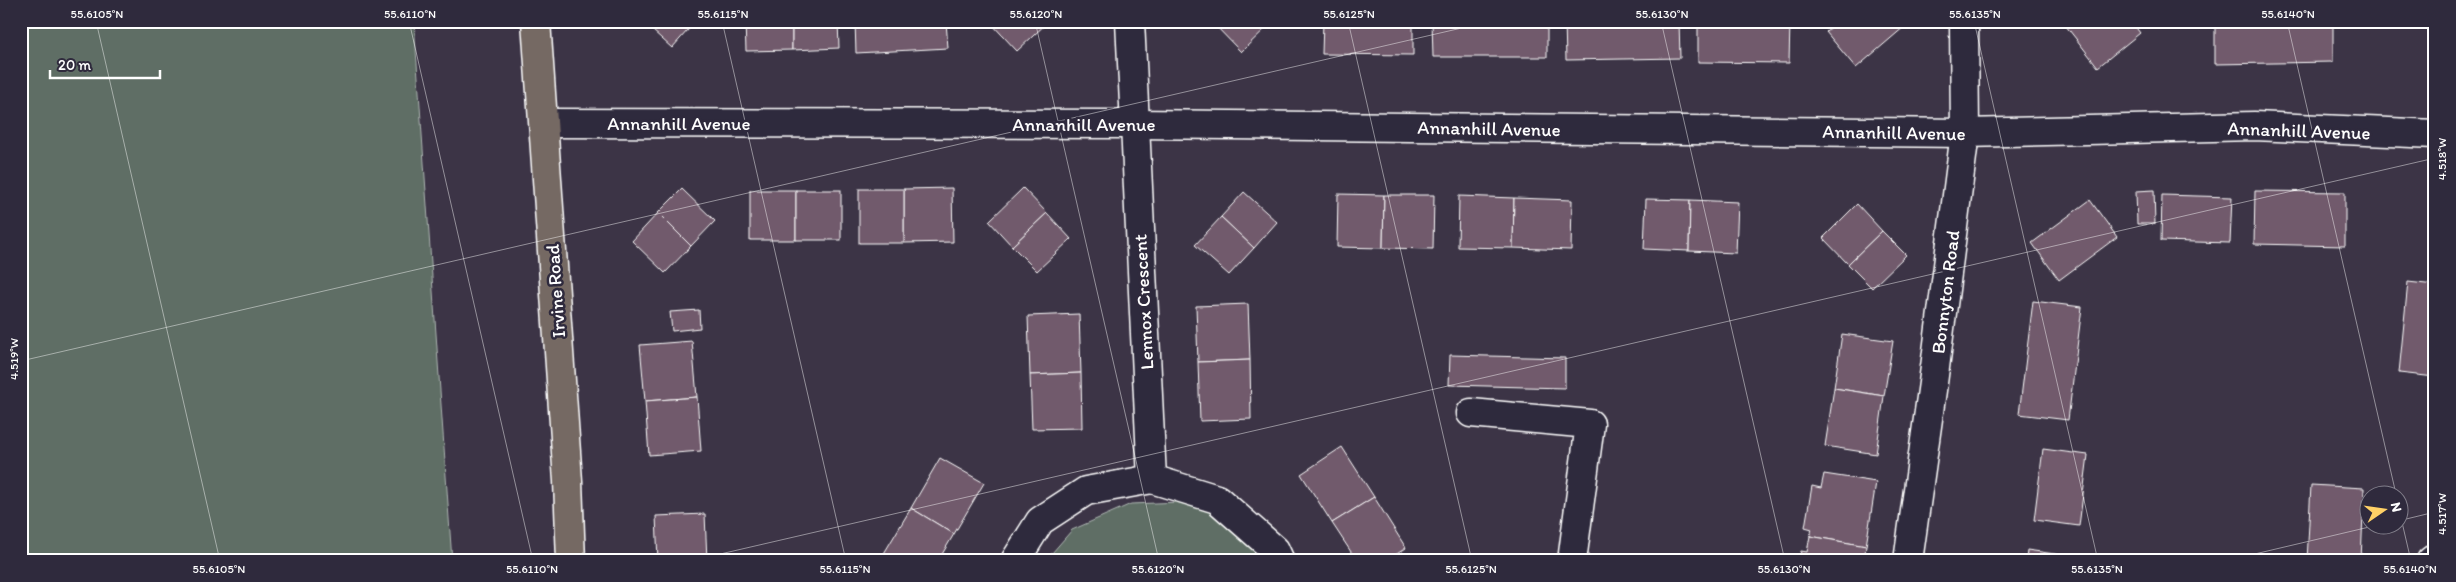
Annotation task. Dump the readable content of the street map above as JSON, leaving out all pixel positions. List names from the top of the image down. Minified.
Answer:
{"streets":{"main road":["Irvine Road"],"street":["Annanhill Avenue","Bonnyton Road","Lennox Crescent"]},"crossings":[["Annanhill Avenue","Irvine Road"],["Annanhill Avenue","Bonnyton Road"],["Annanhill Avenue","Lennox Crescent"]],"scale_bar":"20 m","north":"right","coordinates":["55.6105°N","55.6110°N","55.6115°N","55.6120°N","55.6125°N","55.6130°N","55.6135°N","55.6140°N","4.518°W","4.519°W","4.517°W"]}
